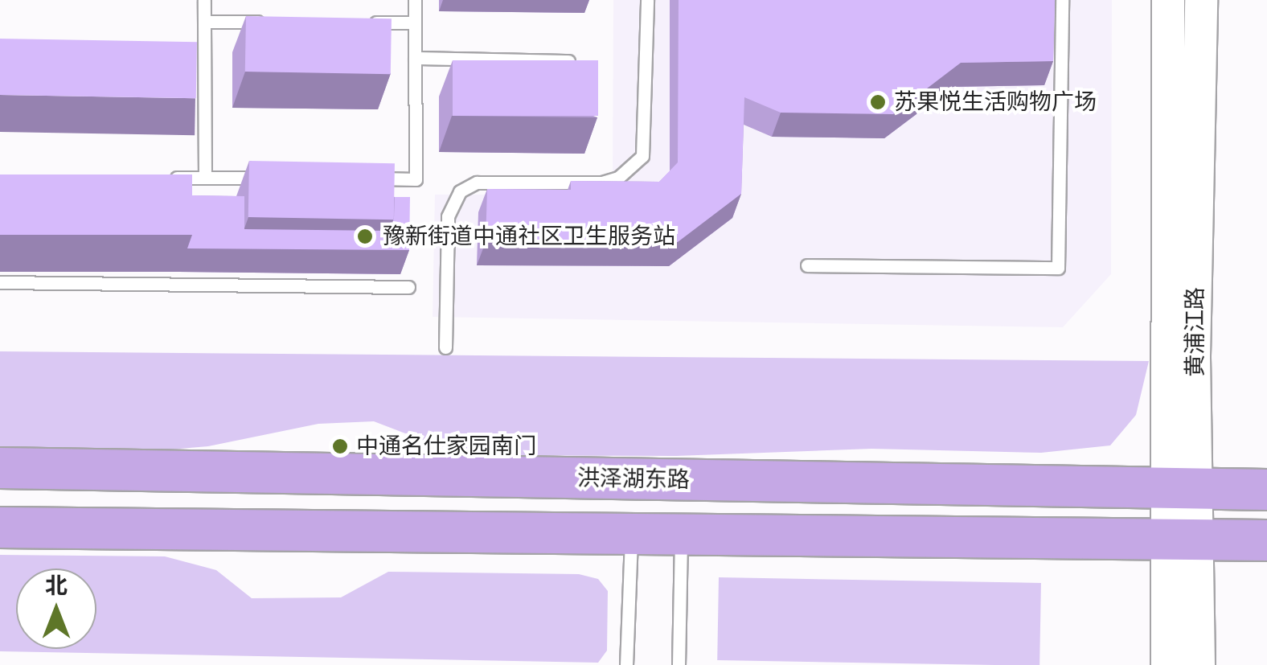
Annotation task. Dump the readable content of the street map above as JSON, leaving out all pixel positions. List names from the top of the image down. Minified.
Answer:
{"streets":{"main road":["洪泽湖东路"],"street":["黄浦江路"]},"crossings":[["黄浦江路","洪泽湖东路"]],"places":["苏果悦生活购物广场","豫新街道中通社区卫生服务站","中通名仕家园南门"],"north":"top"}
